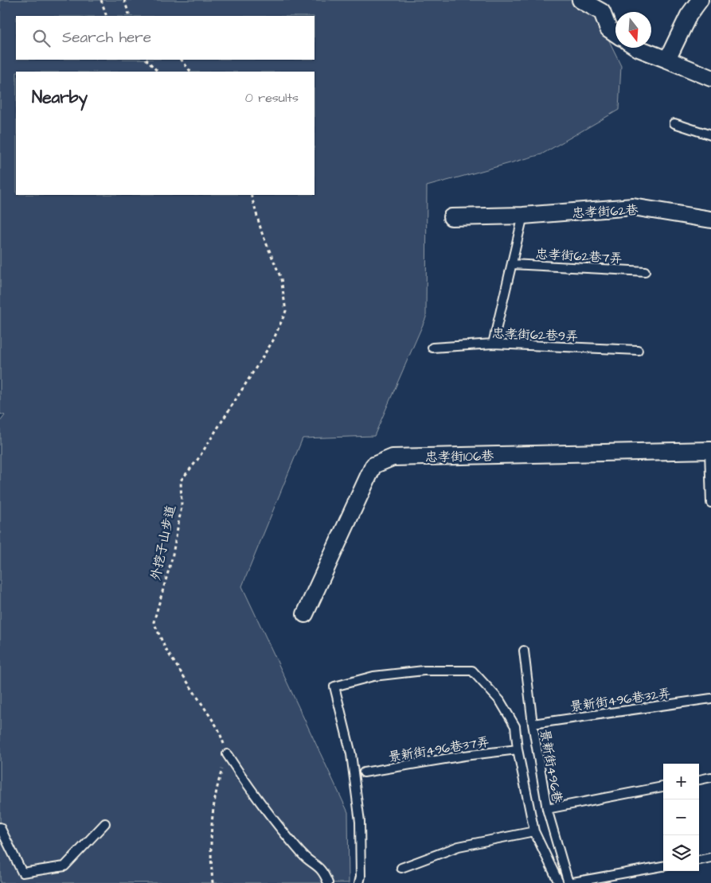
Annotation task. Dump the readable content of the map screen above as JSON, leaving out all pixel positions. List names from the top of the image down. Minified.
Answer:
{"streets":{"street":["忠孝街62巷","忠孝街106巷"],"lane":["忠孝街62巷7弄","忠孝街62巷9弄","景新街496巷32弄","景新街496巷37弄","景新街496巷"],"path":["外挖子山步道"]},"crossings":[["景新街496巷32弄","景新街496巷"]],"north":"bottom","page":{"search":"Search here","heading":["Nearby","0 results"],"map_buttons":["+","−"]}}
